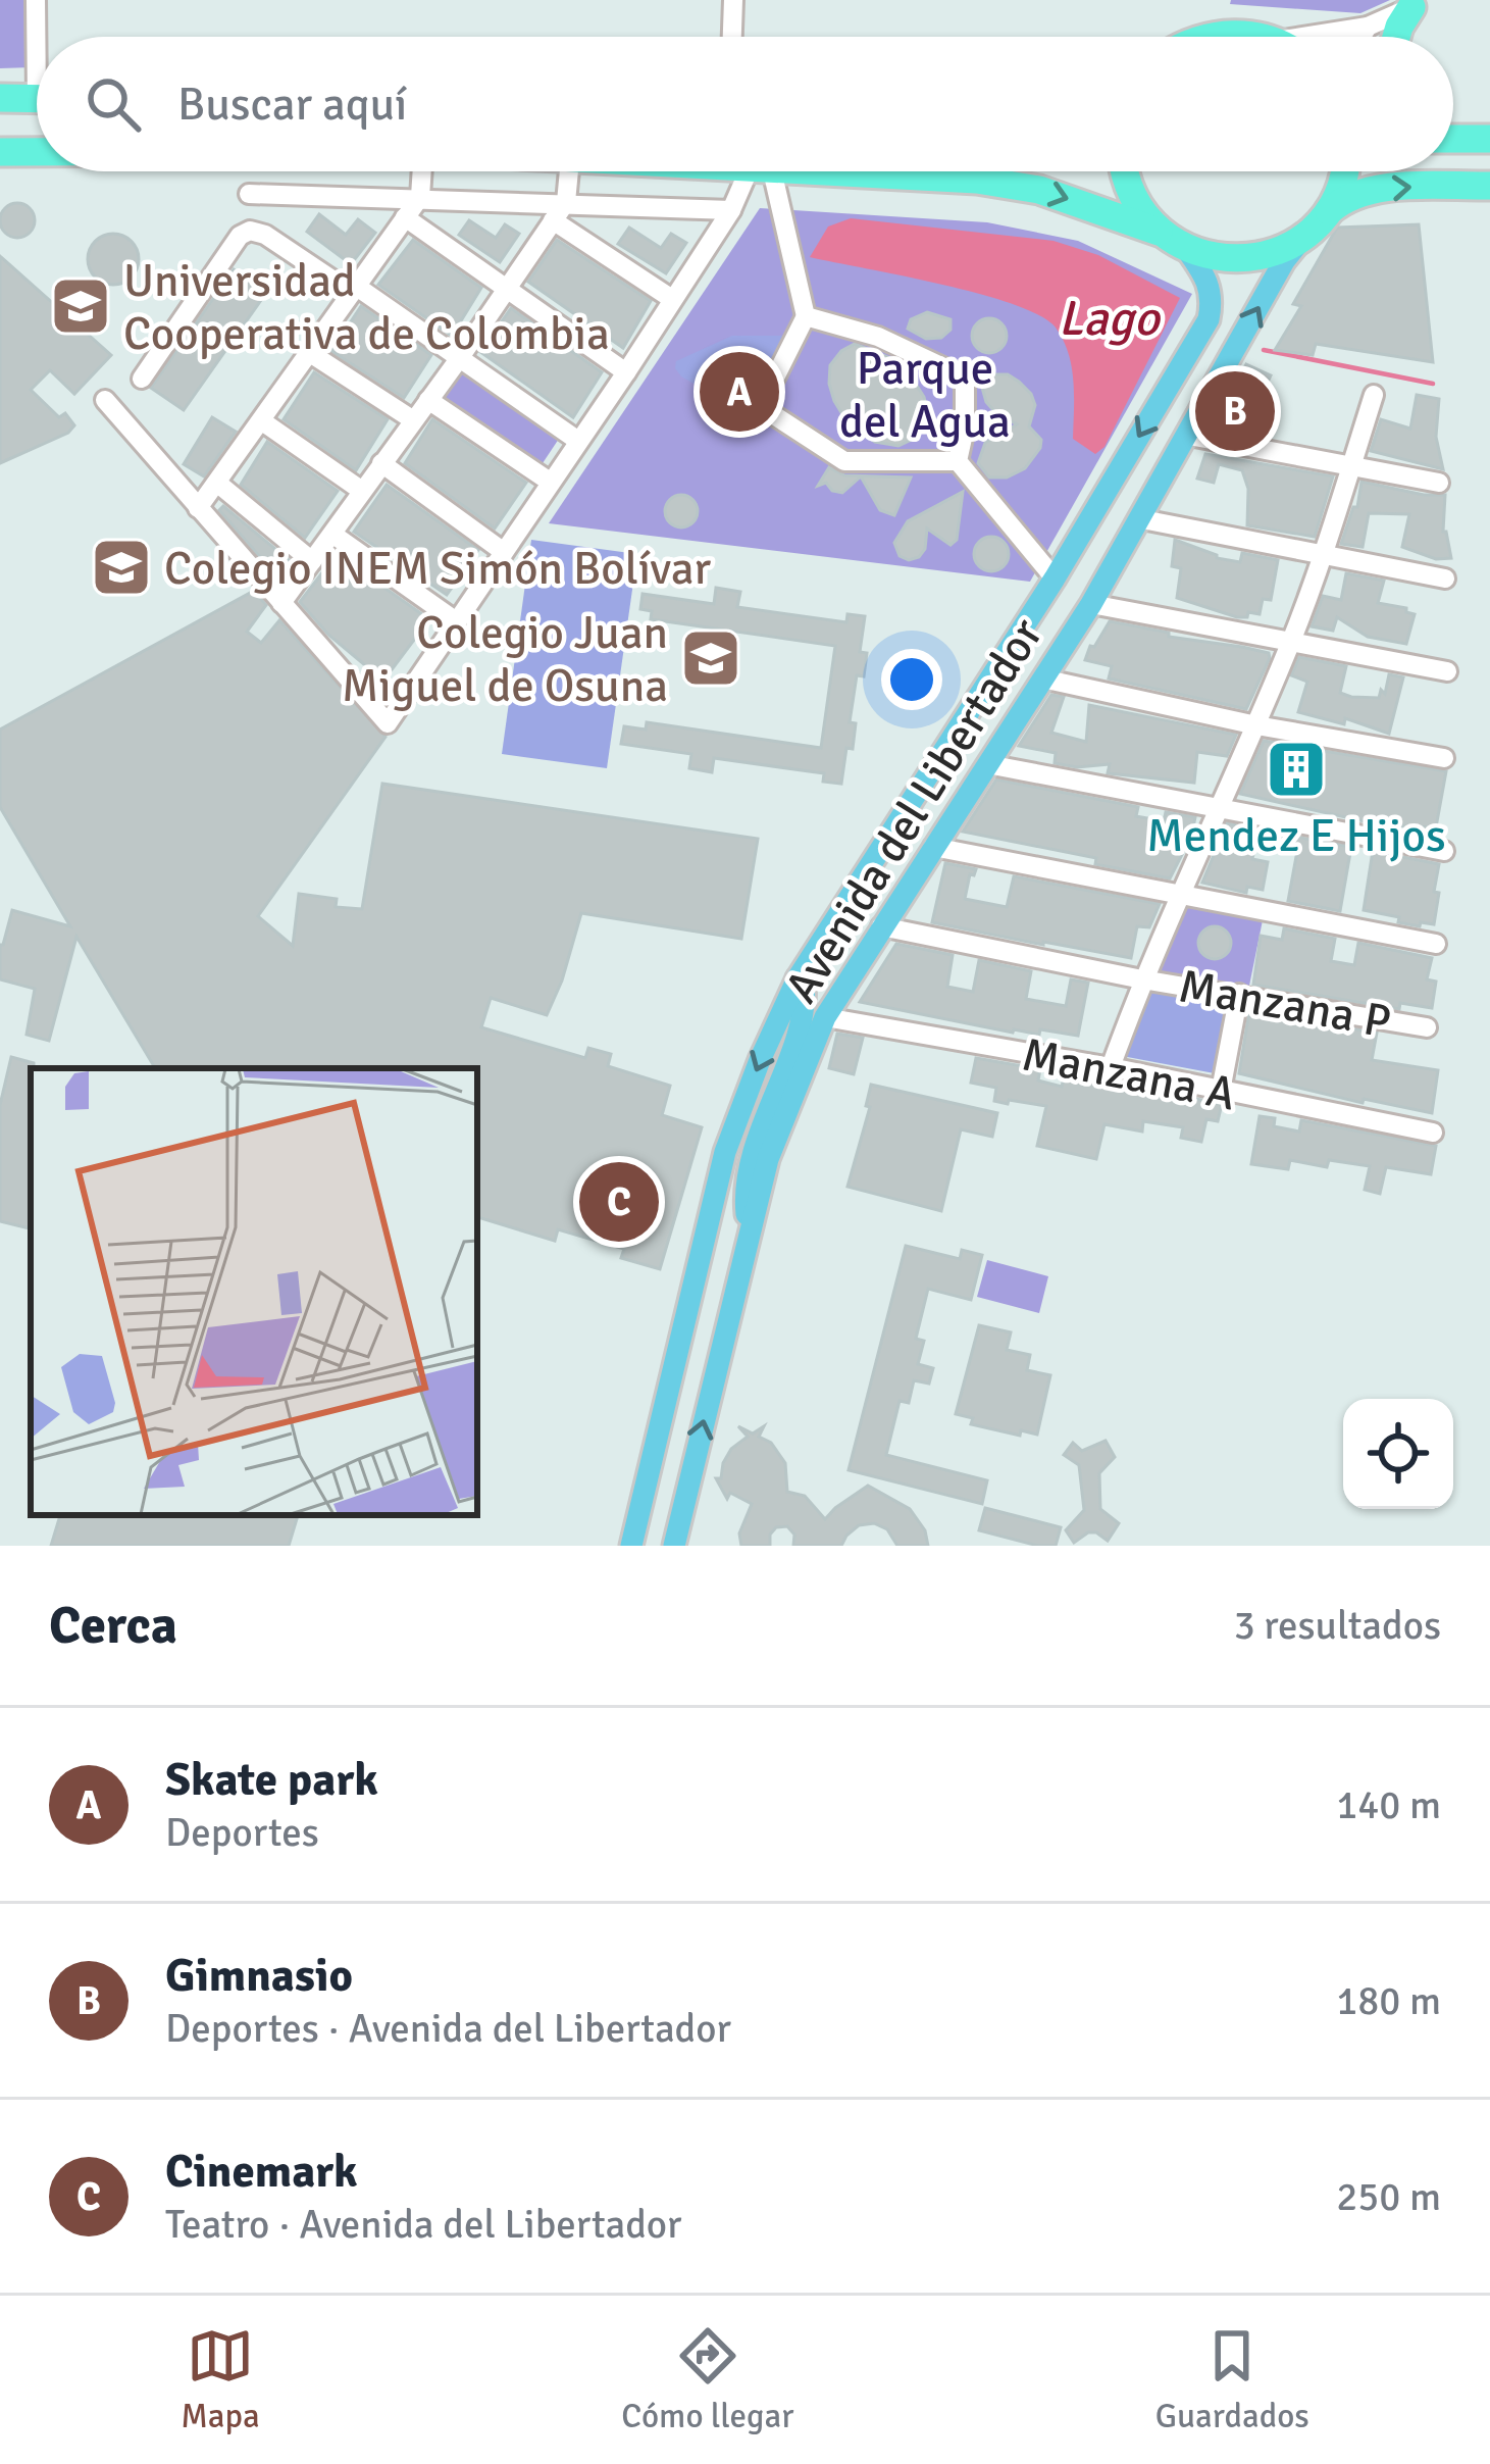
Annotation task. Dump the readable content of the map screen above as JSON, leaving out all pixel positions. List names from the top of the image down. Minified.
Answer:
{"streets":{"main road":["Avenida del Libertador"],"street":["Manzana P","Manzana A"]},"crossings":[["Avenida del Libertador","Manzana P"],["Avenida del Libertador","Manzana A"]],"water":["Lago"],"parks":["Parque del Agua"],"places":{"school or university":["Universidad Cooperativa de Colombia","Colegio INEM Simón Bolívar","Colegio Juan Miguel de Osuna"],"building":["Mendez E Hijos"]},"page":{"search":"Buscar aquí","pins":["A","B","C"],"heading":["Cerca","3 resultados"],"list":[{"mark":"A","name":"Skate park","note":"Deportes","value":"140 m"},{"mark":"B","name":"Gimnasio","note":"Deportes · Avenida del Libertador","value":"180 m"},{"mark":"C","name":"Cinemark","note":"Teatro · Avenida del Libertador","value":"250 m"}],"nav":["Mapa","Cómo llegar","Guardados"]}}
